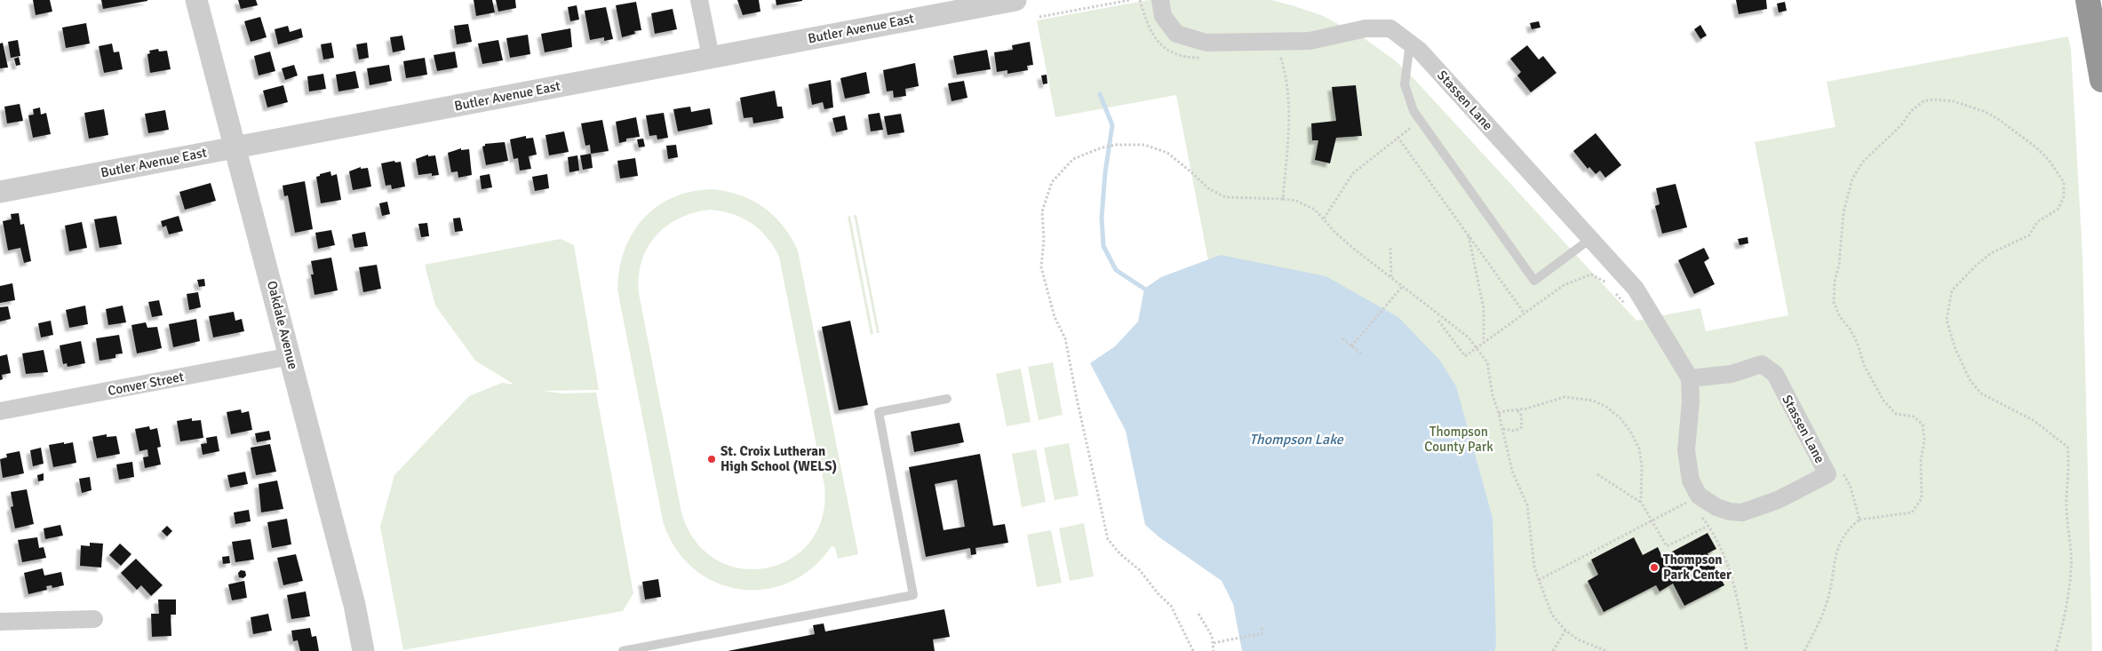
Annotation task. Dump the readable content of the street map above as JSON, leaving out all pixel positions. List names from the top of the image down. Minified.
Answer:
{"streets":{"street":["Butler Avenue East","Stassen Lane","Oakdale Avenue","Conver Street"]},"crossings":[["Butler Avenue East","Oakdale Avenue"],["Oakdale Avenue","Conver Street"]],"water":["Thompson Lake"],"parks":["Thompson County Park"],"places":["St. Croix Lutheran High School (WELS)","Thompson Park Center"]}
